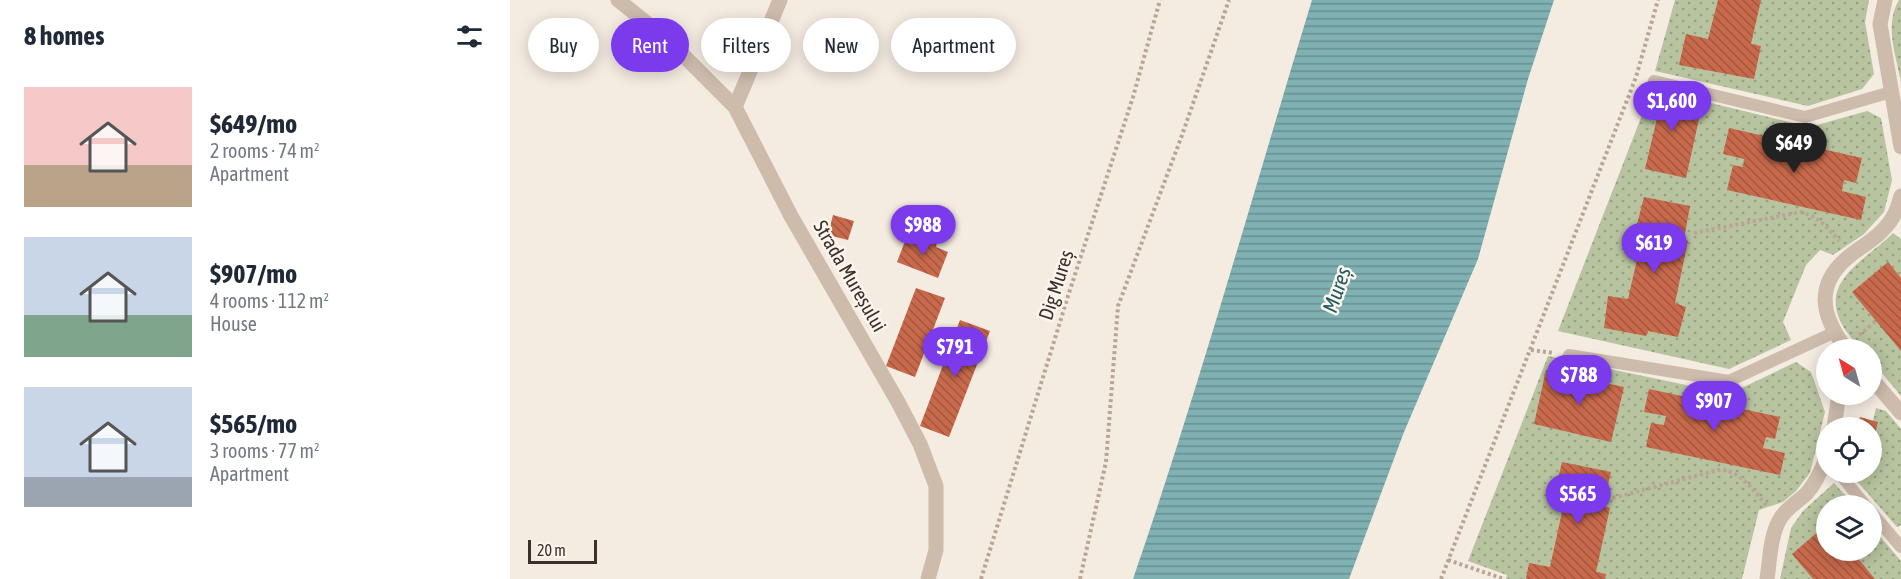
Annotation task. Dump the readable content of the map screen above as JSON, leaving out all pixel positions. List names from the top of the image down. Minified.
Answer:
{"streets":{"street":["Strada Mureșului"],"path":["Dig Mureș"]},"water":["Mureș"],"scale_bar":"20 m","north":"top left","page":{"heading":"8 homes","chip":["Buy","Rent","Filters","New","Apartment"],"list":[{"name":"$649/mo","note":"2 rooms · 74 m² · Apartment"},{"name":"$907/mo","note":"4 rooms · 112 m² · House"},{"name":"$565/mo","note":"3 rooms · 77 m² · Apartment"}],"price":["$1,600","$649","$988","$619","$791","$788","$907","$565"],"scale":"20 m"}}
